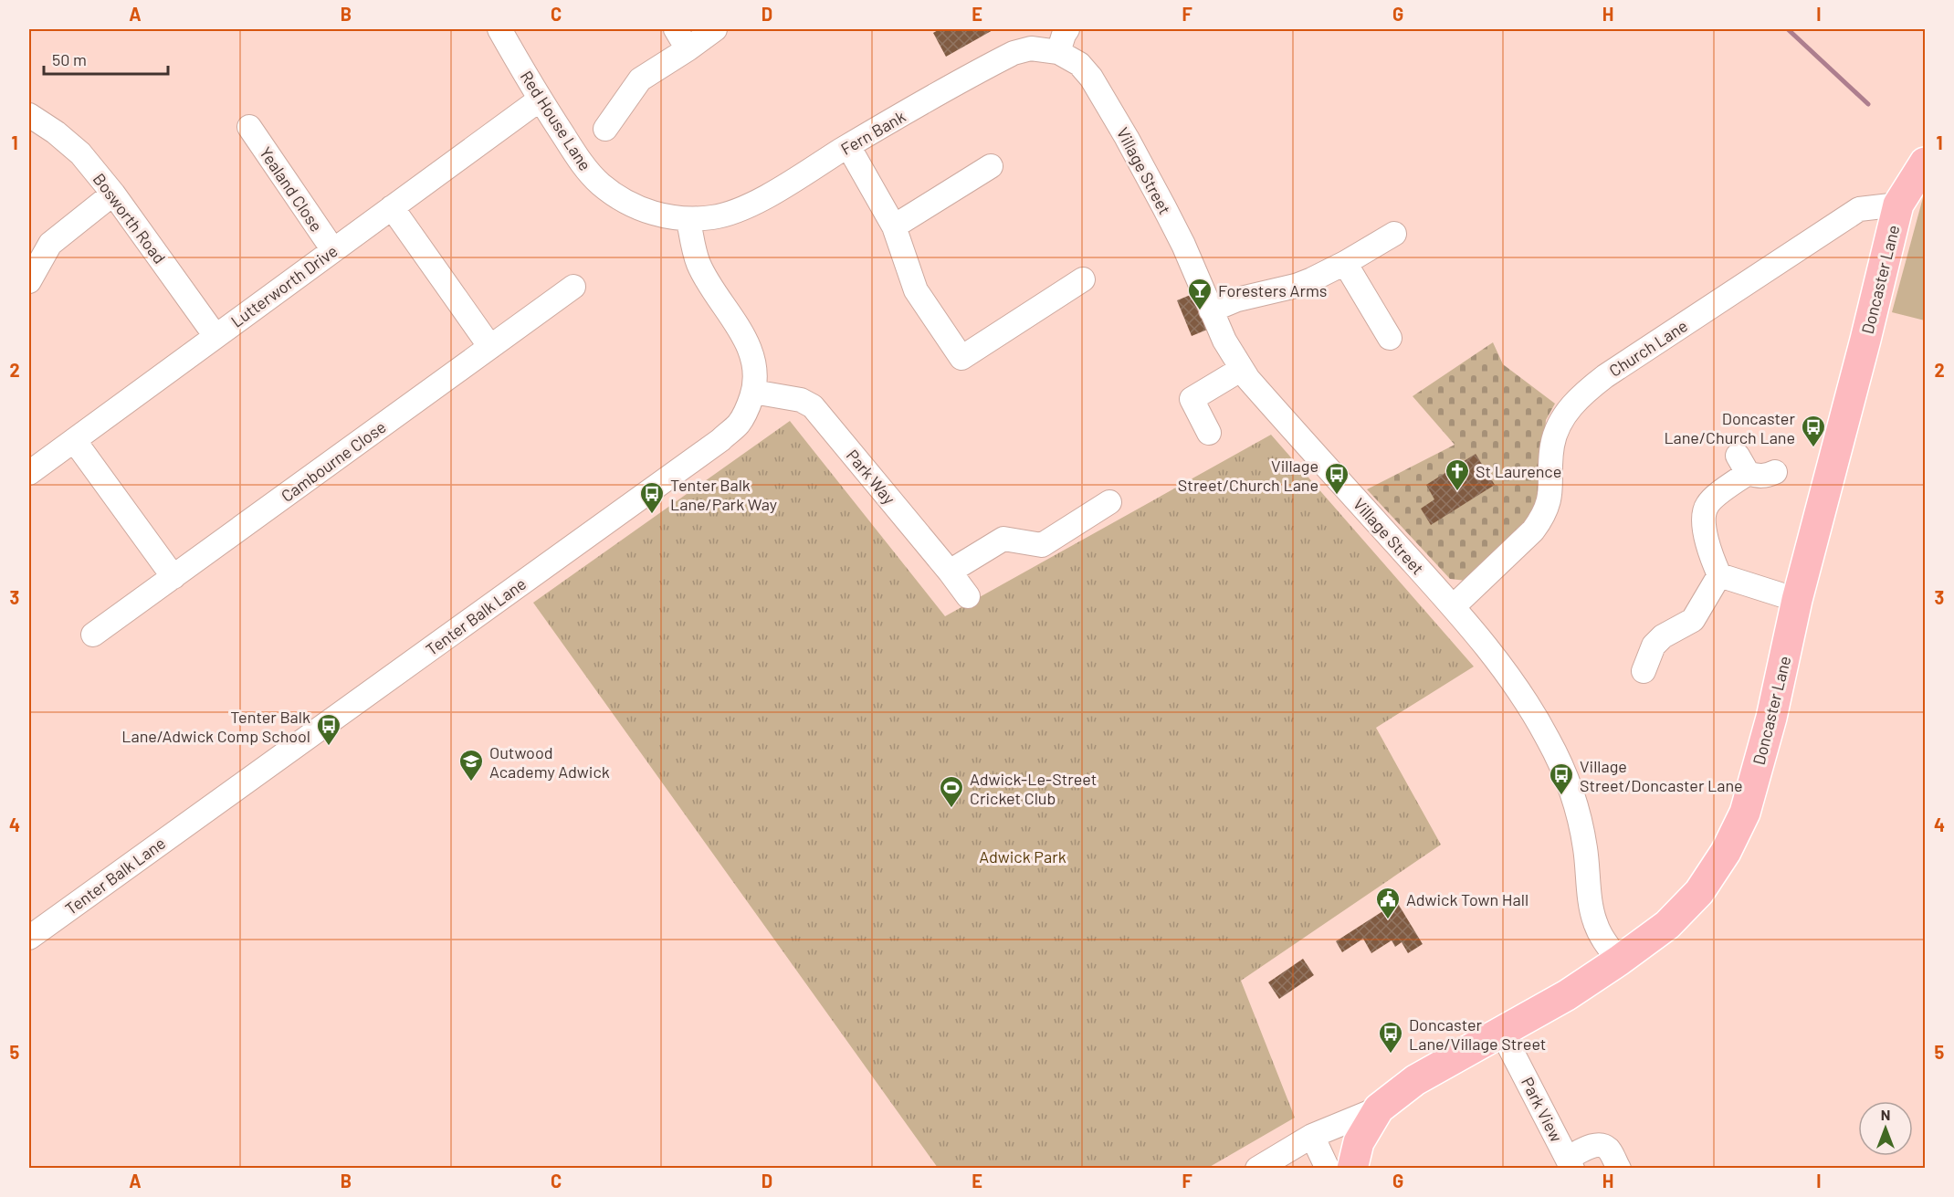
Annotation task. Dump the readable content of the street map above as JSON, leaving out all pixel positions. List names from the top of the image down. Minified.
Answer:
{"streets":{"main road":["Doncaster Lane"],"street":["Red House Lane","Fern Bank","Village Street","Yealand Close","Bosworth Road","Lutterworth Drive","Church Lane","Cambourne Close","Park Way","Tenter Balk Lane","Park View"]},"crossings":[["Red House Lane","Fern Bank"],["Red House Lane","Lutterworth Drive"],["Red House Lane","Tenter Balk Lane"],["Fern Bank","Village Street"],["Fern Bank","Tenter Balk Lane"],["Village Street","Doncaster Lane"],["Village Street","Church Lane"],["Yealand Close","Lutterworth Drive"],["Bosworth Road","Lutterworth Drive"],["Doncaster Lane","Church Lane"],["Doncaster Lane","Park View"],["Park Way","Tenter Balk Lane"]],"parks":["Adwick Park"],"places":{"bar":["Foresters Arms"],"bus stop":["Doncaster Lane/Church Lane","Village Street/Church Lane","Tenter Balk Lane/Park Way","Tenter Balk Lane/Adwick Comp School","Village Street/Doncaster Lane","Doncaster Lane/Village Street"],"church":["St Laurence"],"school or university":["Outwood Academy Adwick"],"sports":["Adwick-Le-Street Cricket Club"],"public building":["Adwick Town Hall"]},"scale_bar":"50 m","north":"top","grid":{"columns":["A","B","C","D","E","F","G","H","I"],"rows":["1","2","3","4","5"]}}
